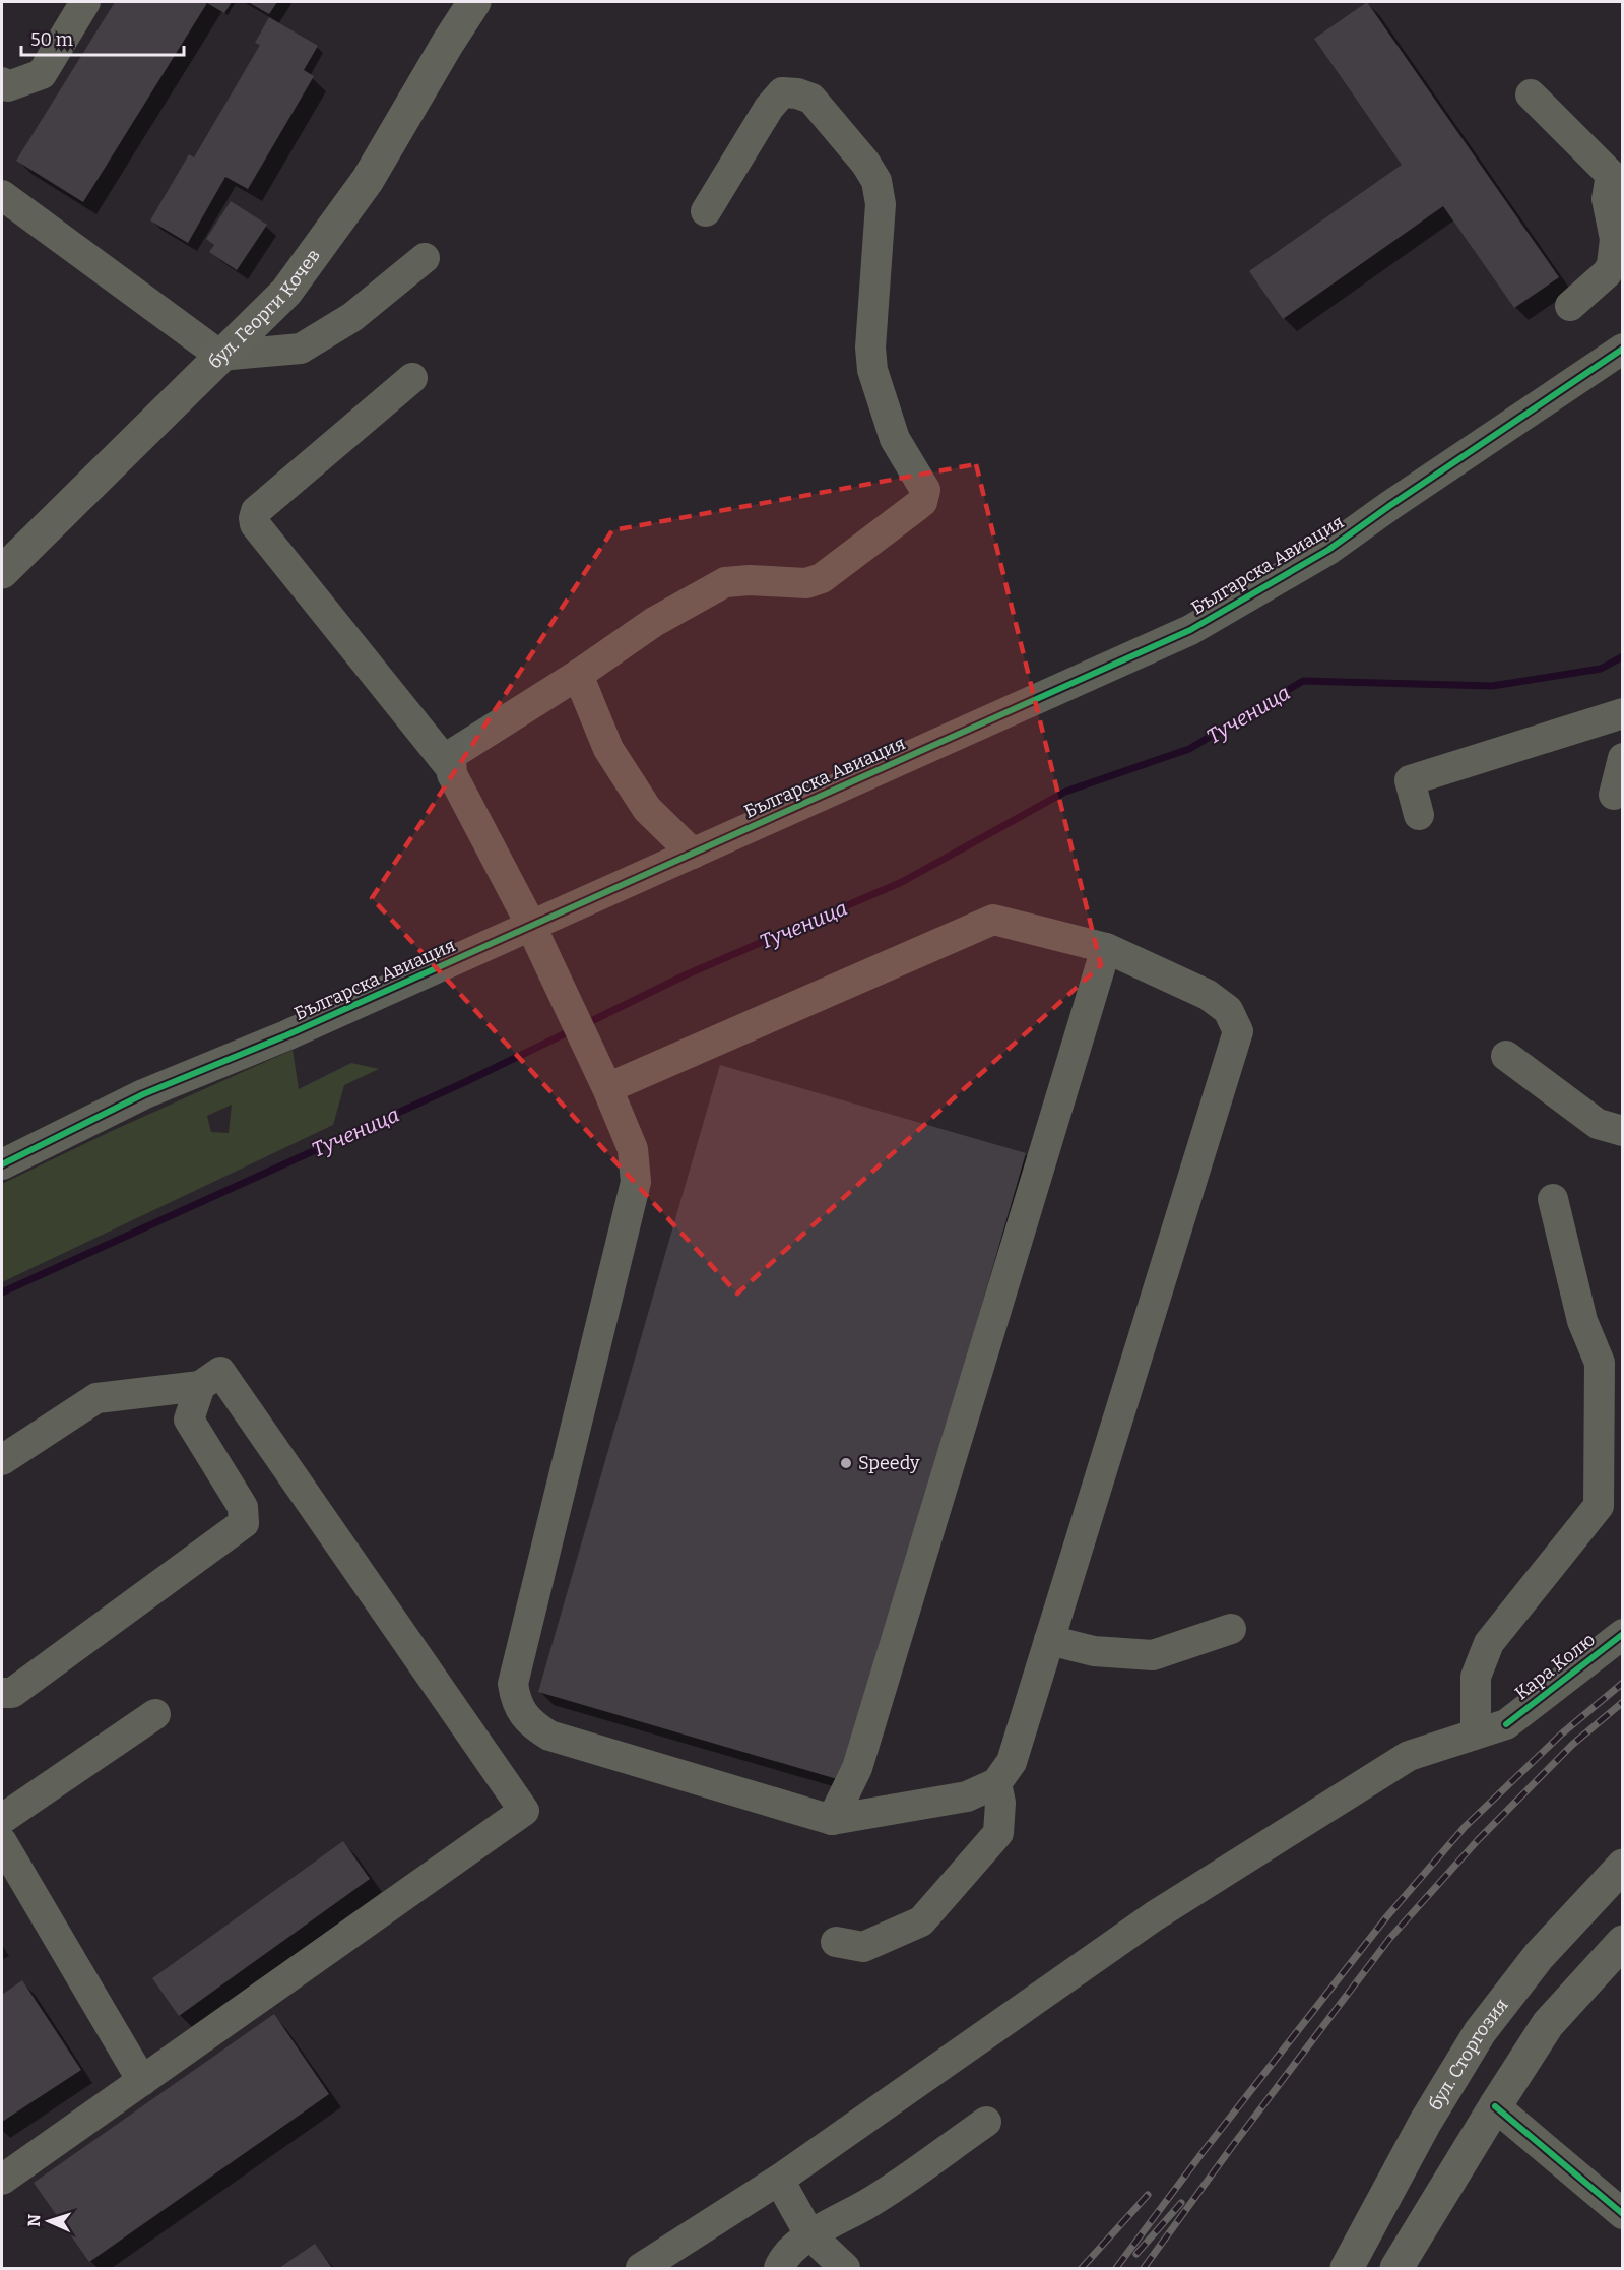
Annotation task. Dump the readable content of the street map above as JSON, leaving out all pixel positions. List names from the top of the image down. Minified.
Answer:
{"streets":{"main road":["бул. Георги Кочев","бул. Сторгозия"],"street":["Българска Авиация","Кара Колю"]},"water":["Тученица"],"places":["Speedy"],"scale_bar":"50 m","north":"left"}
